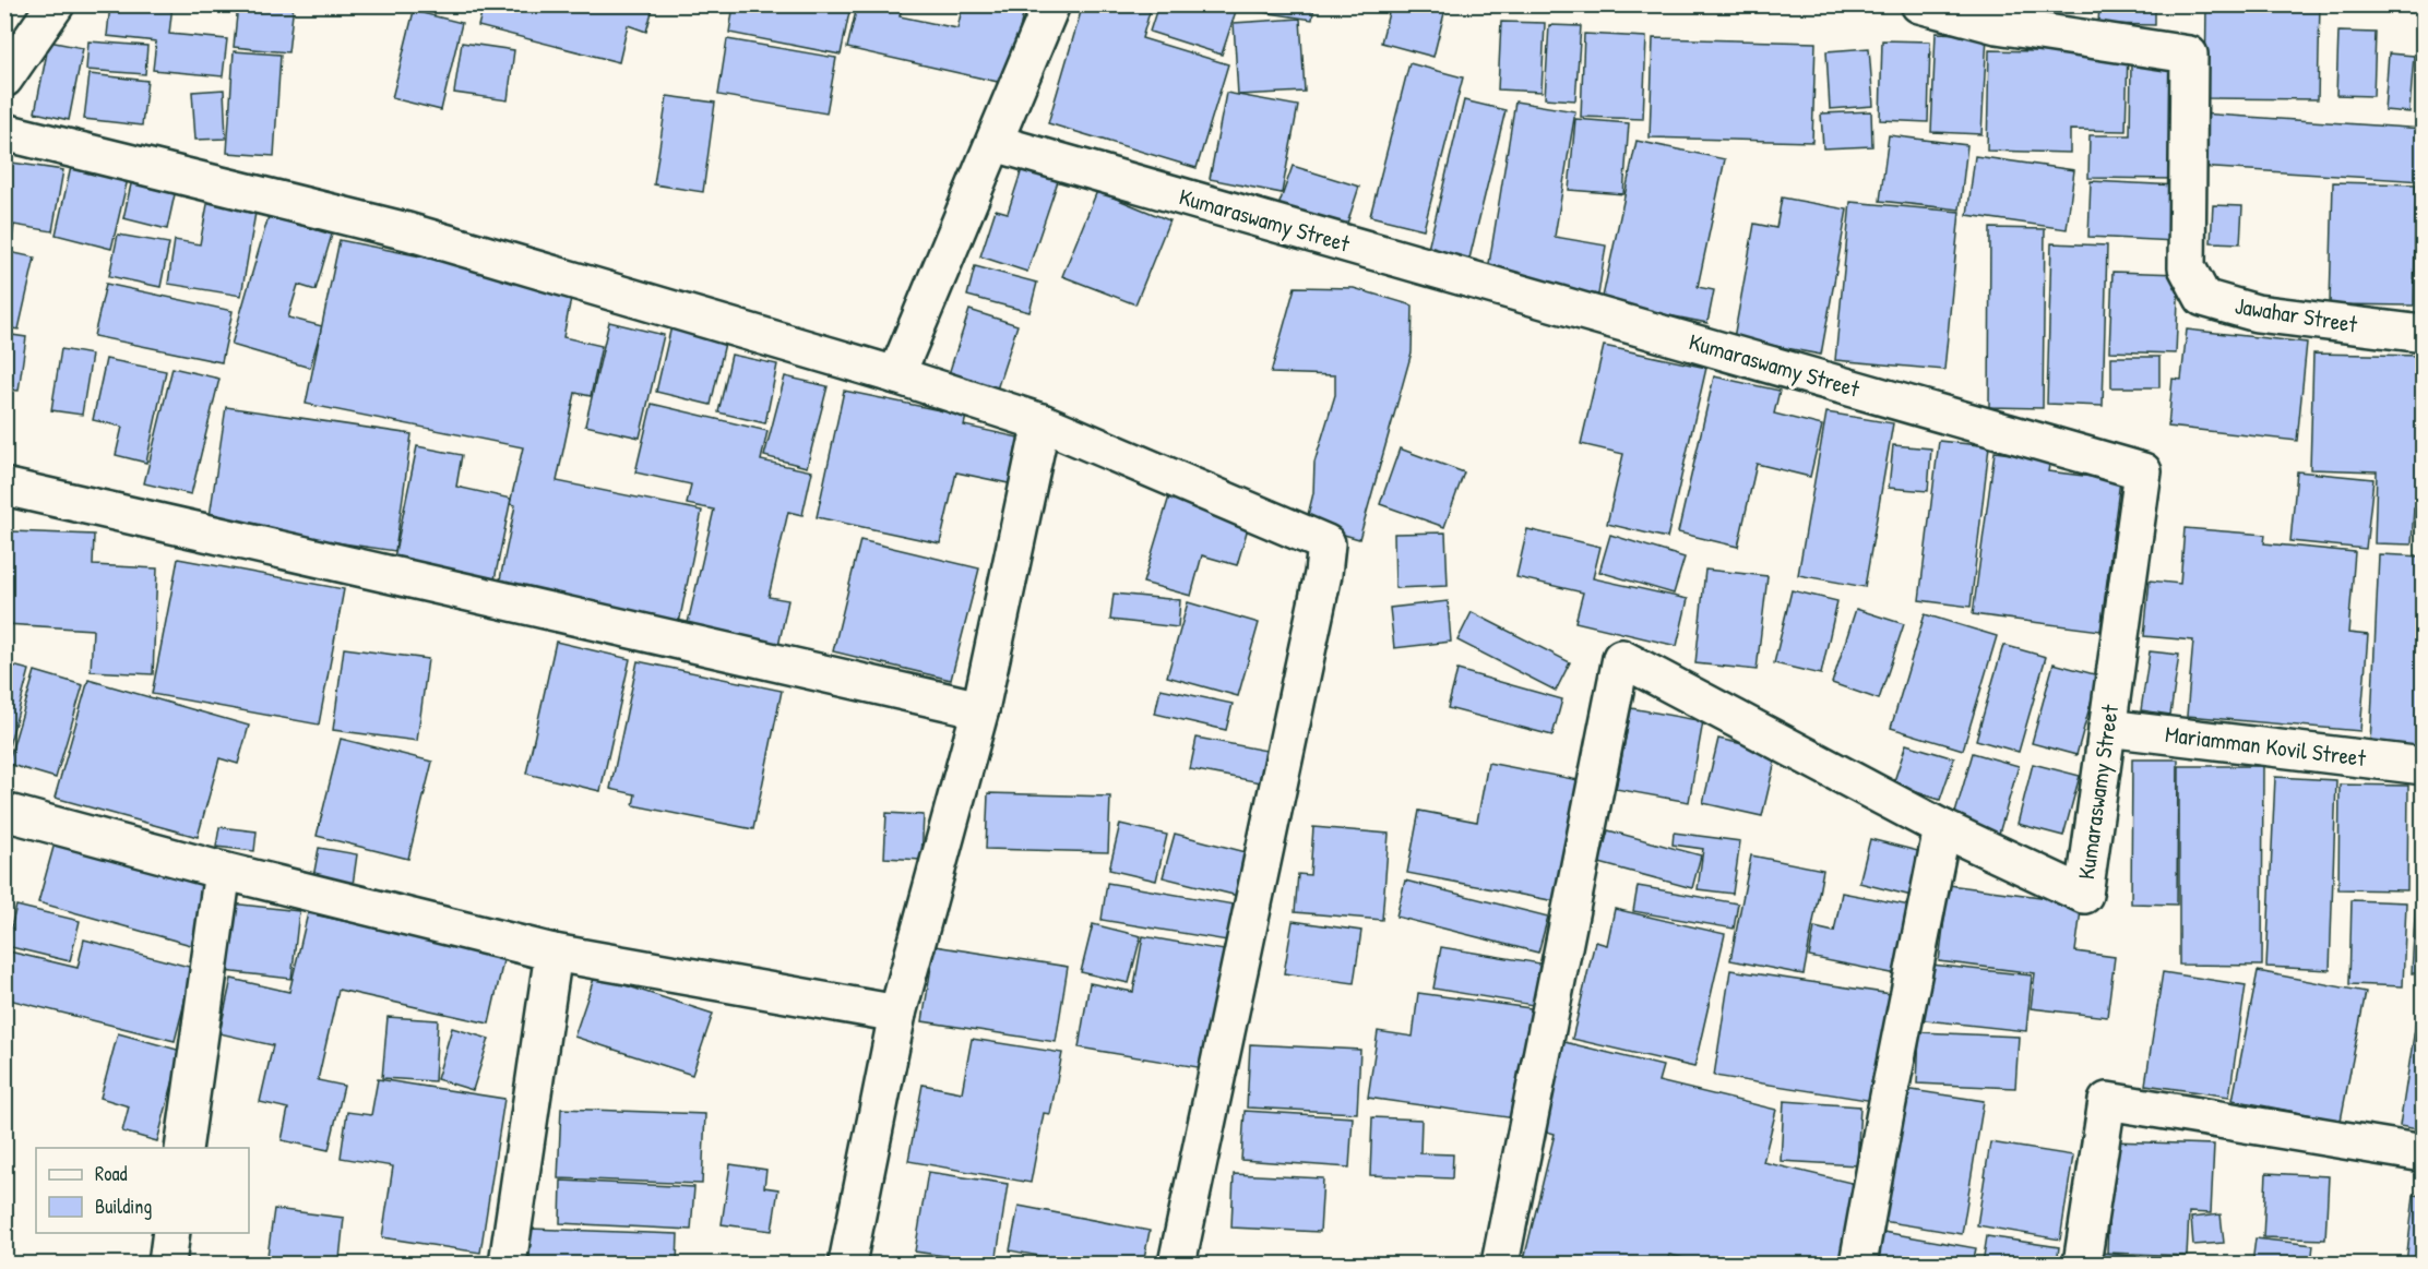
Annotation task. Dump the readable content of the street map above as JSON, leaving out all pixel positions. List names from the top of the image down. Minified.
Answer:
{"streets":{"street":["Kumaraswamy Street","Jawahar Street","Mariamman Kovil Street"]},"crossings":[["Kumaraswamy Street","Mariamman Kovil Street"]],"legend":["Road","Building"]}
